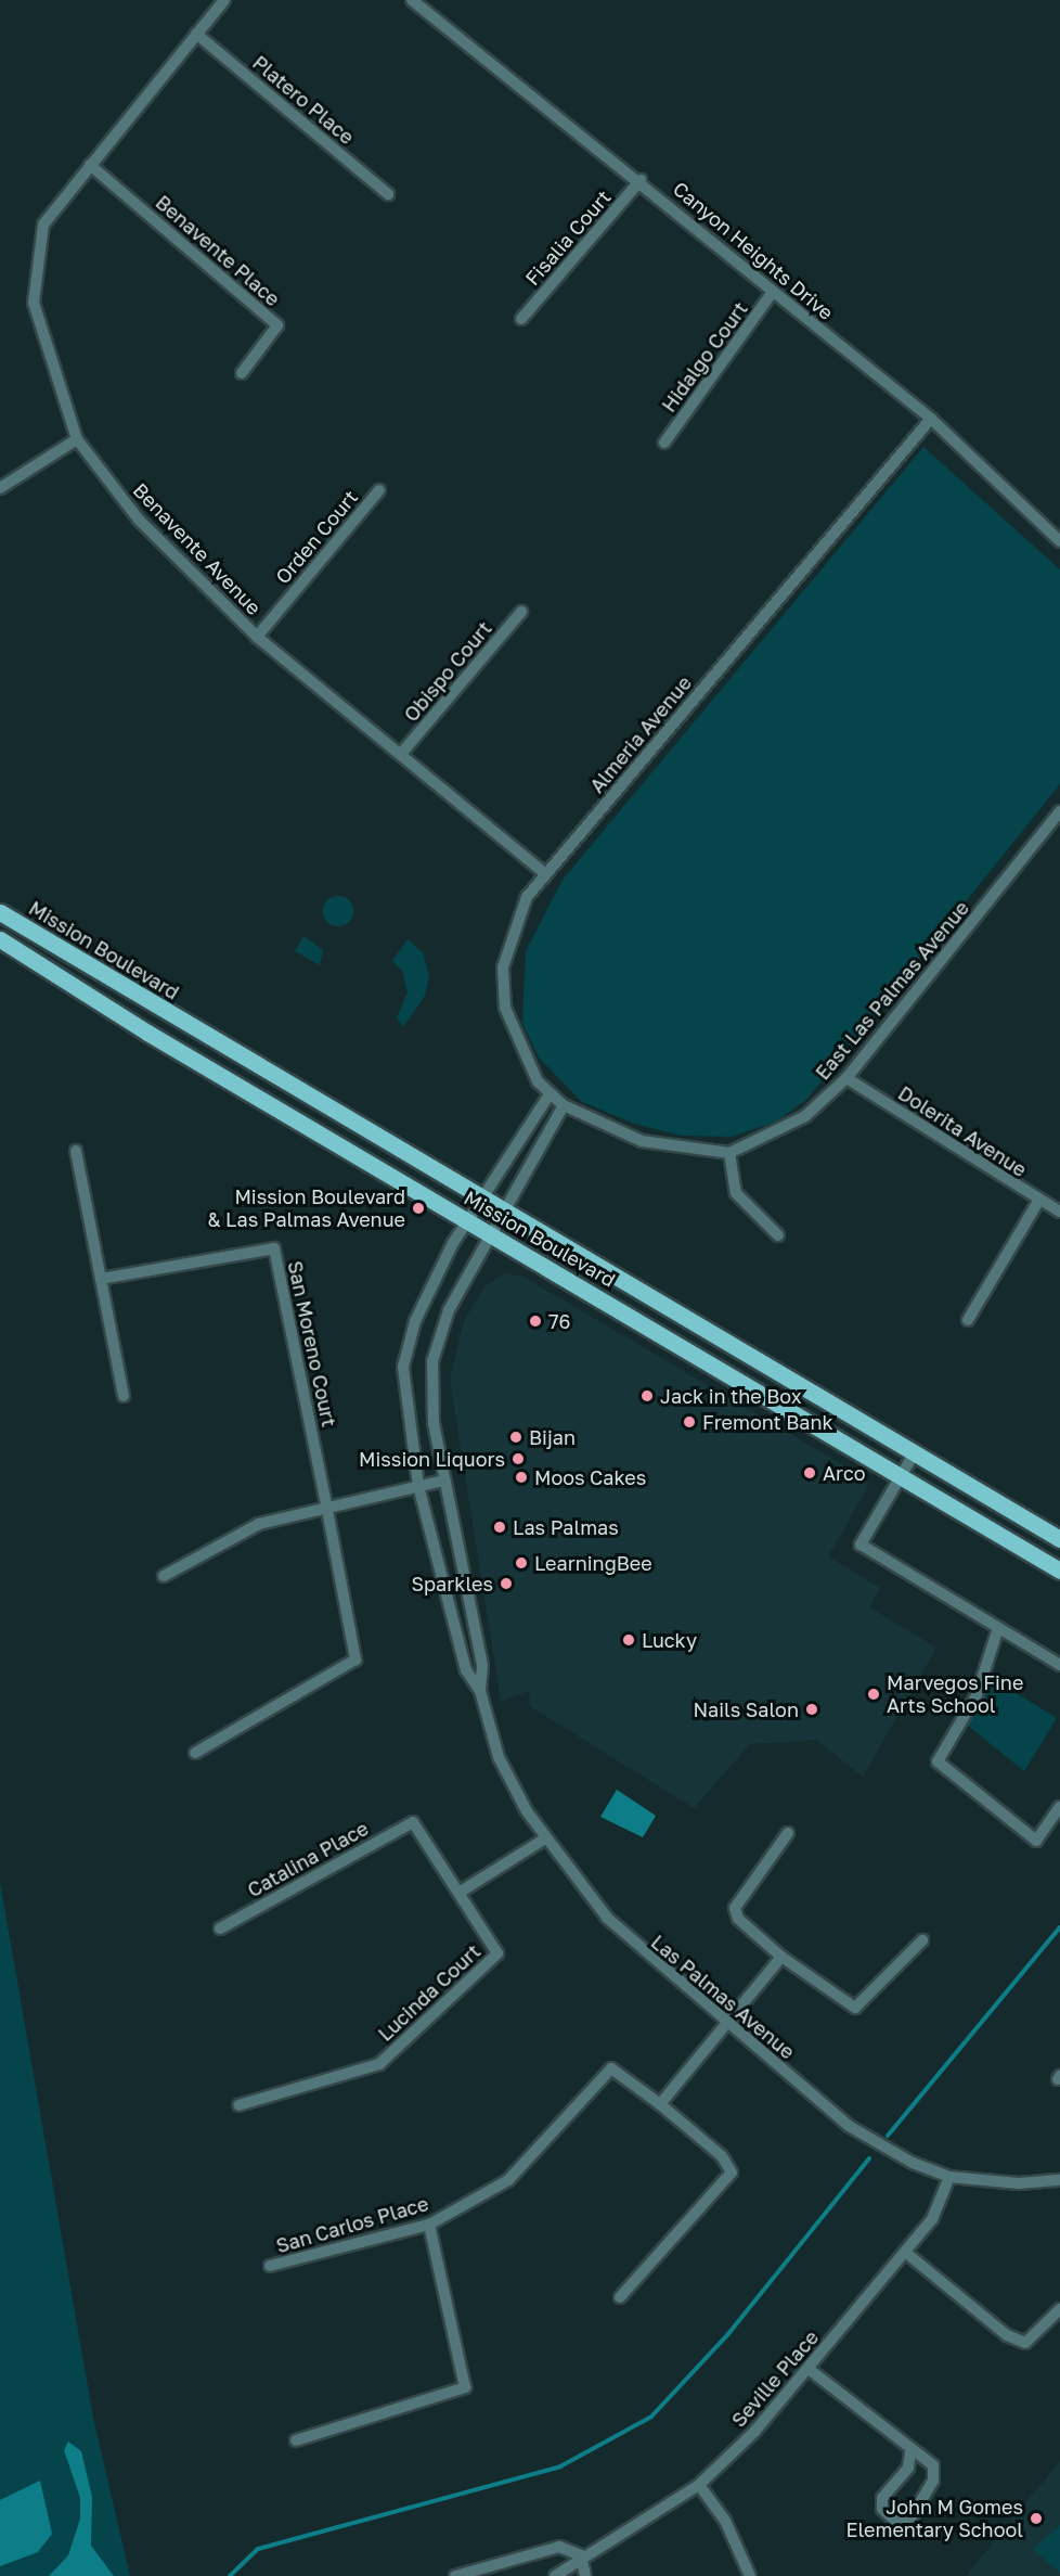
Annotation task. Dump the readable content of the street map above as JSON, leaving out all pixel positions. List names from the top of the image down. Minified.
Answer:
{"streets":{"main road":["Mission Boulevard"],"street":["Platero Place","Fisalia Court","Benavente Place","Canyon Heights Drive","Hidalgo Court","Orden Court","Benavente Avenue","Obispo Court","Almeria Avenue","East Las Palmas Avenue","Dolerita Avenue","San Moreno Court","Catalina Place","Lucinda Court","Las Palmas Avenue","San Carlos Place","Seville Place"]},"crossings":[["Platero Place","Benavente Avenue"],["Fisalia Court","Canyon Heights Drive"],["Benavente Place","Benavente Avenue"],["Canyon Heights Drive","Hidalgo Court"],["Canyon Heights Drive","Almeria Avenue"],["Orden Court","Benavente Avenue"],["Benavente Avenue","Obispo Court"],["Benavente Avenue","Almeria Avenue"],["Mission Boulevard","Las Palmas Avenue"],["East Las Palmas Avenue","Dolerita Avenue"],["Catalina Place","Lucinda Court"],["Las Palmas Avenue","Seville Place"]],"places":["Mission Boulevard & Las Palmas Avenue","76","Jack in the Box","Fremont Bank","Bijan","Mission Liquors","Arco","Moos Cakes","Las Palmas","LearningBee","Sparkles","Lucky","Marvegos Fine Arts School","Nails Salon","John M Gomes Elementary School"]}
